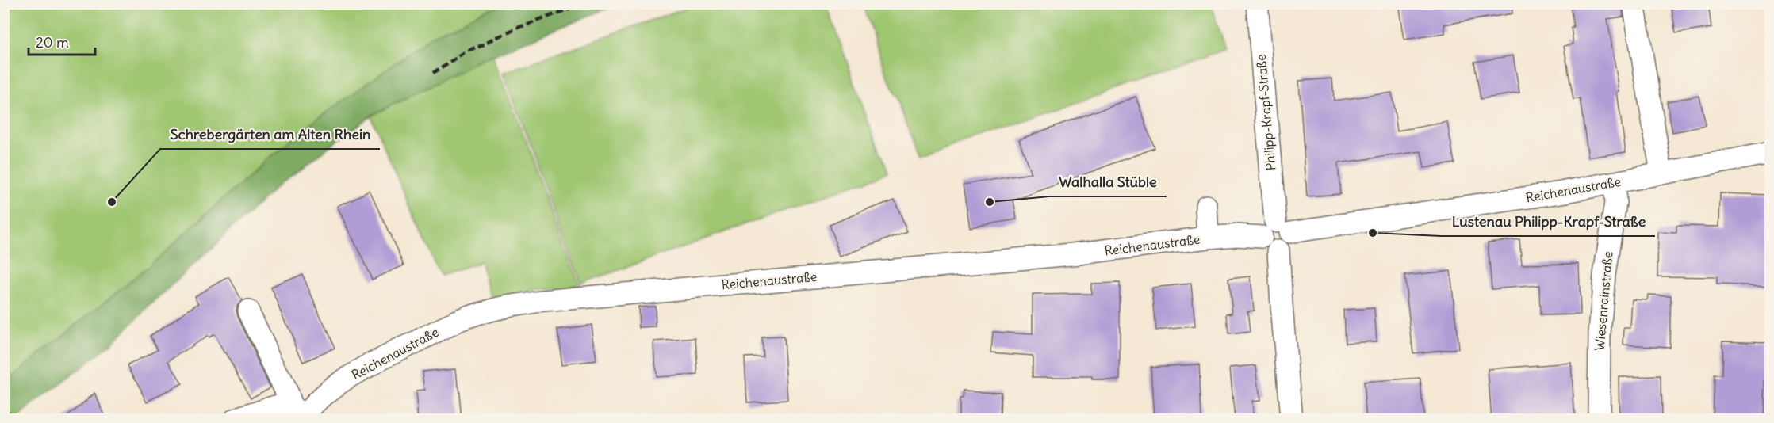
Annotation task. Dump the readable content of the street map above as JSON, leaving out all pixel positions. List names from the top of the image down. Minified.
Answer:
{"streets":{"street":["Philipp-Krapf-Straße","Reichenaustraße","Wiesenrainstraße"]},"crossings":[["Philipp-Krapf-Straße","Reichenaustraße"],["Reichenaustraße","Wiesenrainstraße"]],"places":["Schrebergärten am Alten Rhein","Walhalla Stüble","Lustenau Philipp-Krapf-Straße"],"scale_bar":"20 m"}
